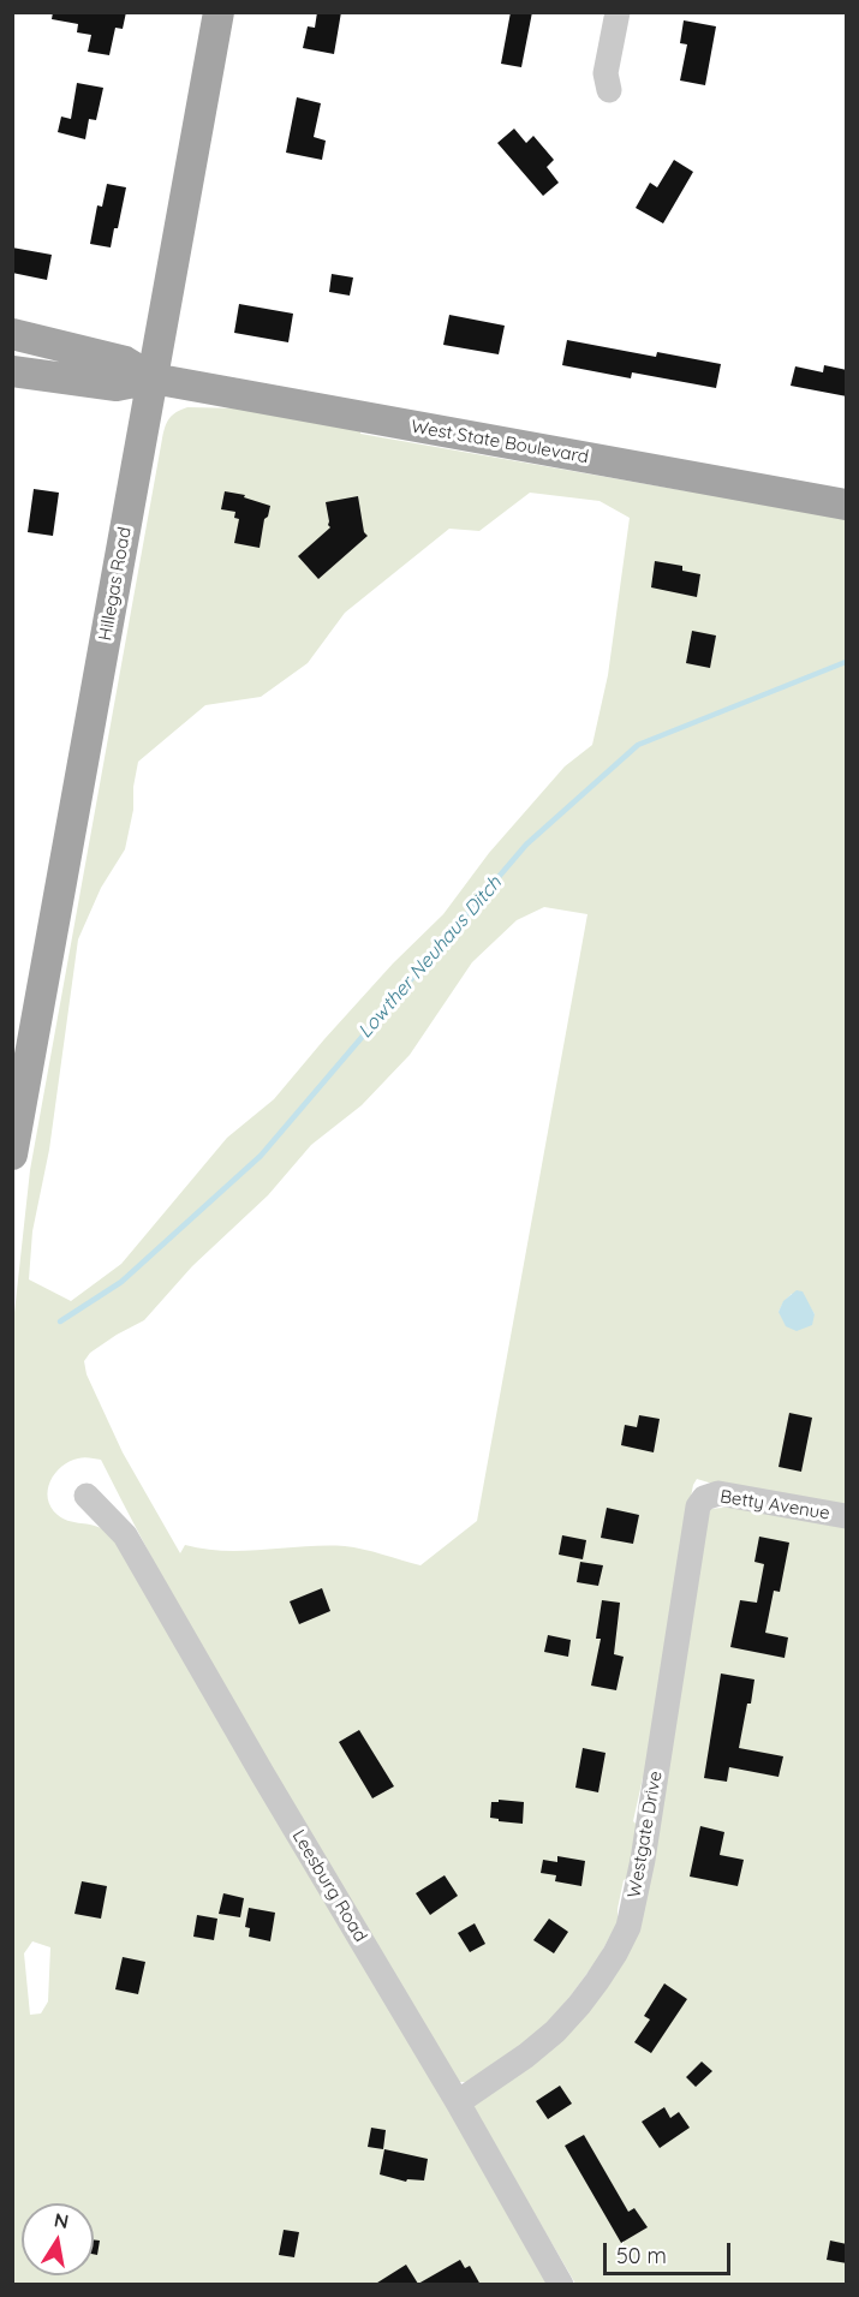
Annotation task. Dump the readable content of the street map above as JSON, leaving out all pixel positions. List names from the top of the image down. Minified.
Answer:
{"streets":{"main road":["West State Boulevard","Hillegas Road"],"street":["Betty Avenue","Westgate Drive","Leesburg Road"]},"crossings":[["West State Boulevard","Hillegas Road"],["Betty Avenue","Westgate Drive"],["Westgate Drive","Leesburg Road"]],"water":["Lowther Neuhaus Ditch"],"scale_bar":"50 m","north":"top"}
